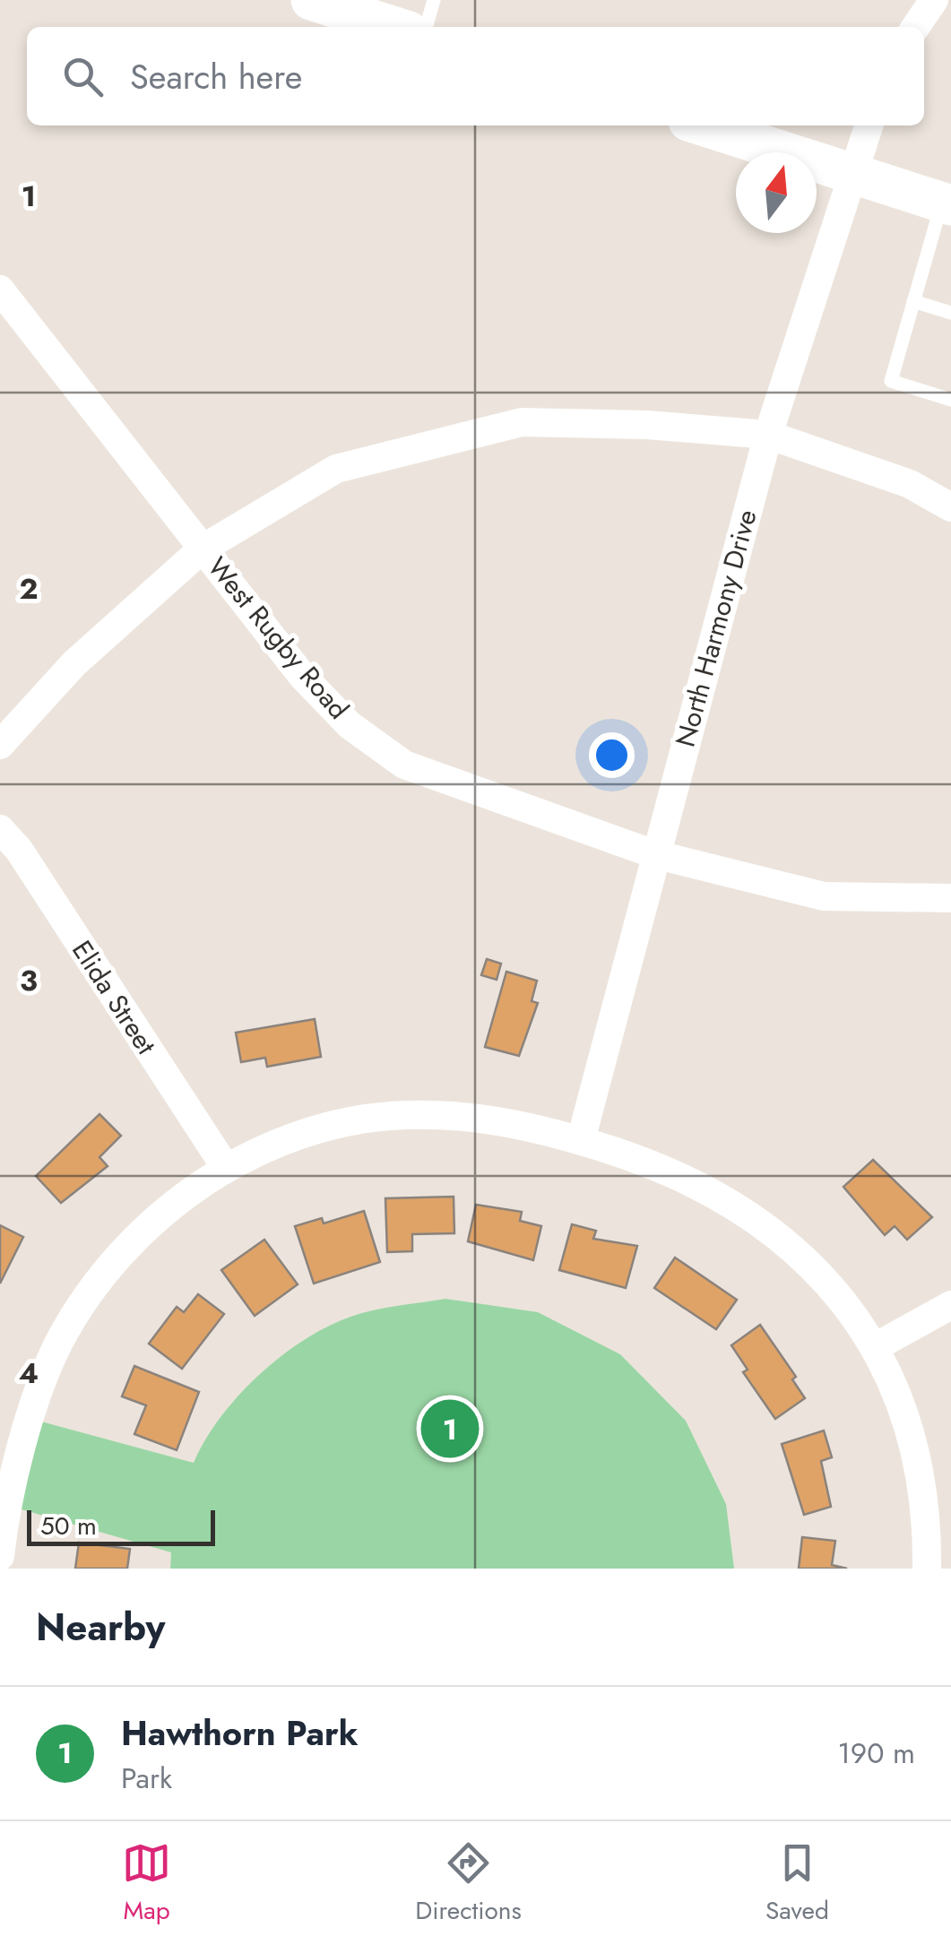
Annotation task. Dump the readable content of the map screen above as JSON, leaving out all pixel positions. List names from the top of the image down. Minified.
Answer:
{"streets":{"street":["North Harmony Drive","West Rugby Road","Elida Street"]},"crossings":[["North Harmony Drive","West Rugby Road"]],"scale_bar":"50 m","north":"top","page":{"search":"Search here","pins":"1","scale":"50 m","heading":"Nearby","list":[{"mark":"1","name":"Hawthorn Park","note":"Park","value":"190 m"}],"nav":["Map","Directions","Saved"]},"grid":{"rows":["1","2","3","4"]}}
